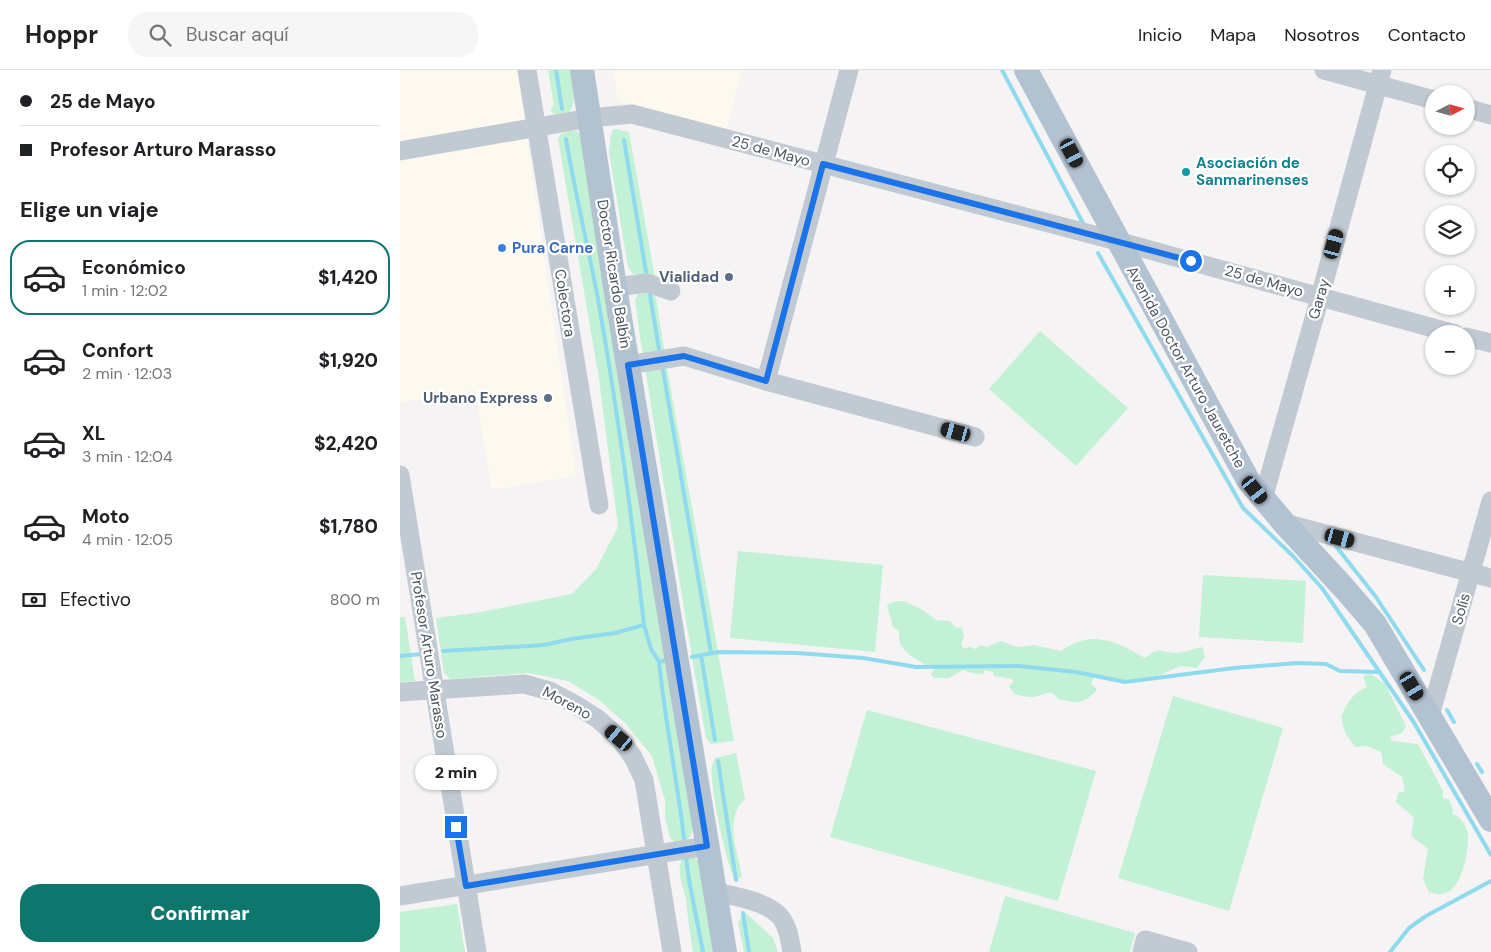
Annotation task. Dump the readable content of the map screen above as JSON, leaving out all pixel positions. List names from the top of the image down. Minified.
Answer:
{"streets":{"main road":["Doctor Ricardo Balbín","Avenida Doctor Arturo Jauretche"],"street":["25 de Mayo","Garay","Colectora","Solís","Profesor Arturo Marasso","Moreno"]},"crossings":[["25 de Mayo","Doctor Ricardo Balbín"],["25 de Mayo","Garay"],["25 de Mayo","Colectora"],["25 de Mayo","Avenida Doctor Arturo Jauretche"],["Garay","Avenida Doctor Arturo Jauretche"],["Avenida Doctor Arturo Jauretche","Solís"],["Profesor Arturo Marasso","Moreno"]],"places":["Asociación de Sanmarinenses","Pura Carne","Vialidad","Urbano Express"],"north":"right","page":{"header":"Hoppr","search":"Buscar aquí","nav":["Inicio","Mapa","Nosotros","Contacto"],"banner":["25 de Mayo","Profesor Arturo Marasso"],"map_buttons":["+","−"],"heading":"Elige un viaje","list":[{"name":"Económico","note":"1 min · 12:02","value":"$1,420"},{"name":"Confort","note":"2 min · 12:03","value":"$1,920"},{"name":"XL","note":"3 min · 12:04","value":"$2,420"},{"name":"Moto","note":"4 min · 12:05","value":"$1,780"}],"pay":["Efectivo","800 m"],"bubble":"2 min","buttons":"Confirmar"}}
